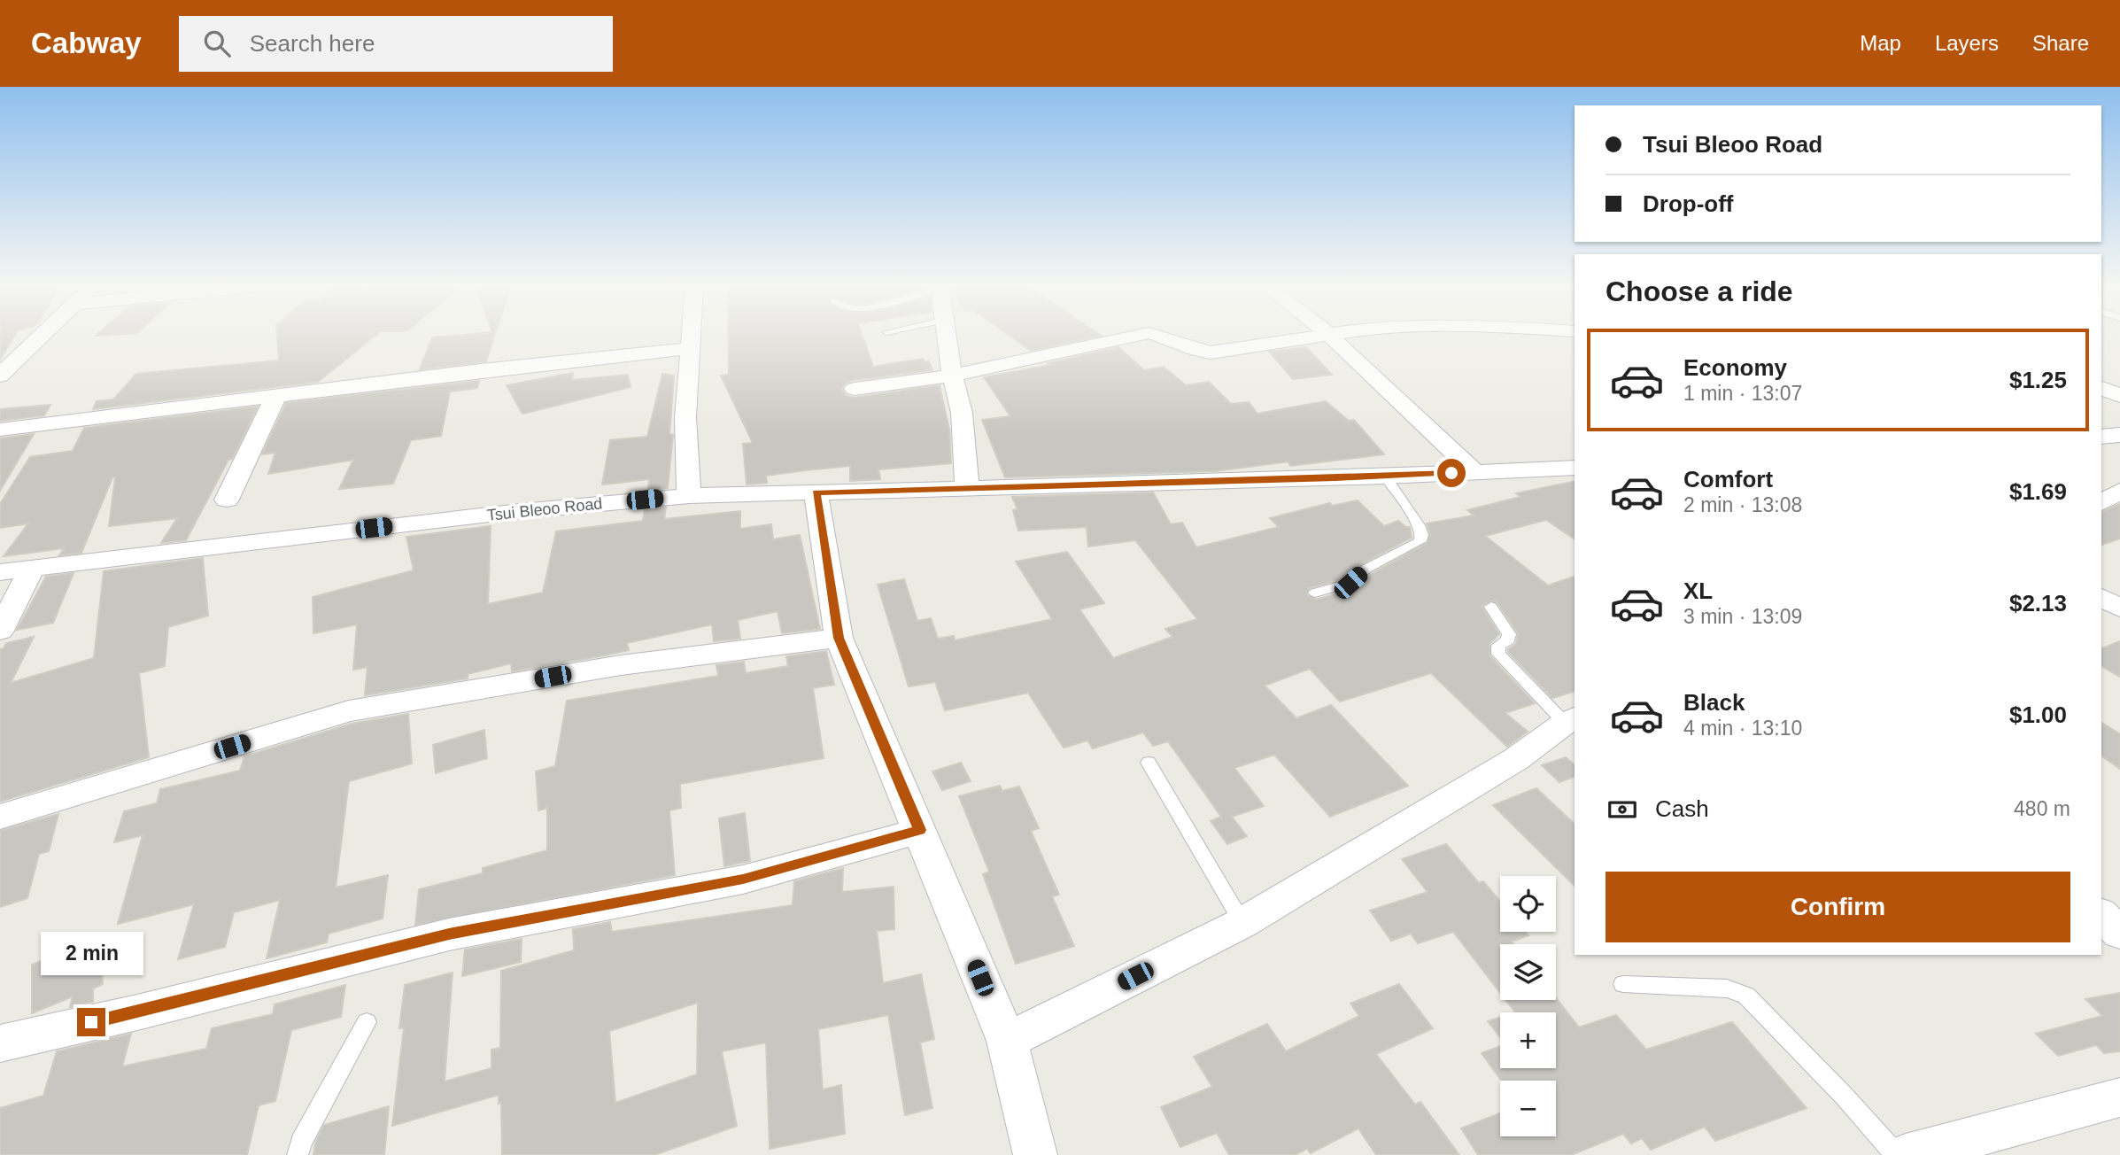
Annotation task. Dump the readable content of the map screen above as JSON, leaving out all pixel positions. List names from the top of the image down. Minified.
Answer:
{"streets":{"street":["Tsui Bleoo Road"]},"page":{"header":"Cabway","search":"Search here","nav":["Map","Layers","Share"],"banner":["Tsui Bleoo Road","Drop-off"],"heading":"Choose a ride","list":[{"name":"Economy","note":"1 min · 13:07","value":"$1.25"},{"name":"Comfort","note":"2 min · 13:08","value":"$1.69"},{"name":"XL","note":"3 min · 13:09","value":"$2.13"},{"name":"Black","note":"4 min · 13:10","value":"$1.00"}],"pay":["Cash","480 m"],"buttons":"Confirm","map_buttons":["+","−"],"bubble":"2 min"}}
